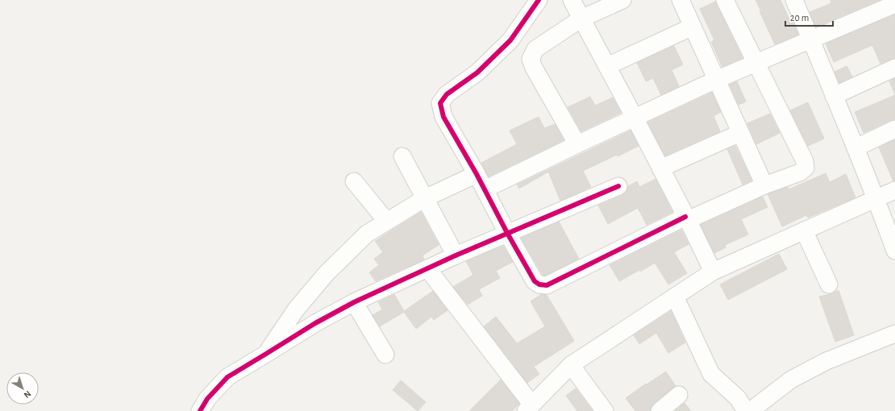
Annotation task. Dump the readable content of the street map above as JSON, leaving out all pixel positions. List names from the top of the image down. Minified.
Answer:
{"scale_bar":"20 m","north":"bottom right"}
